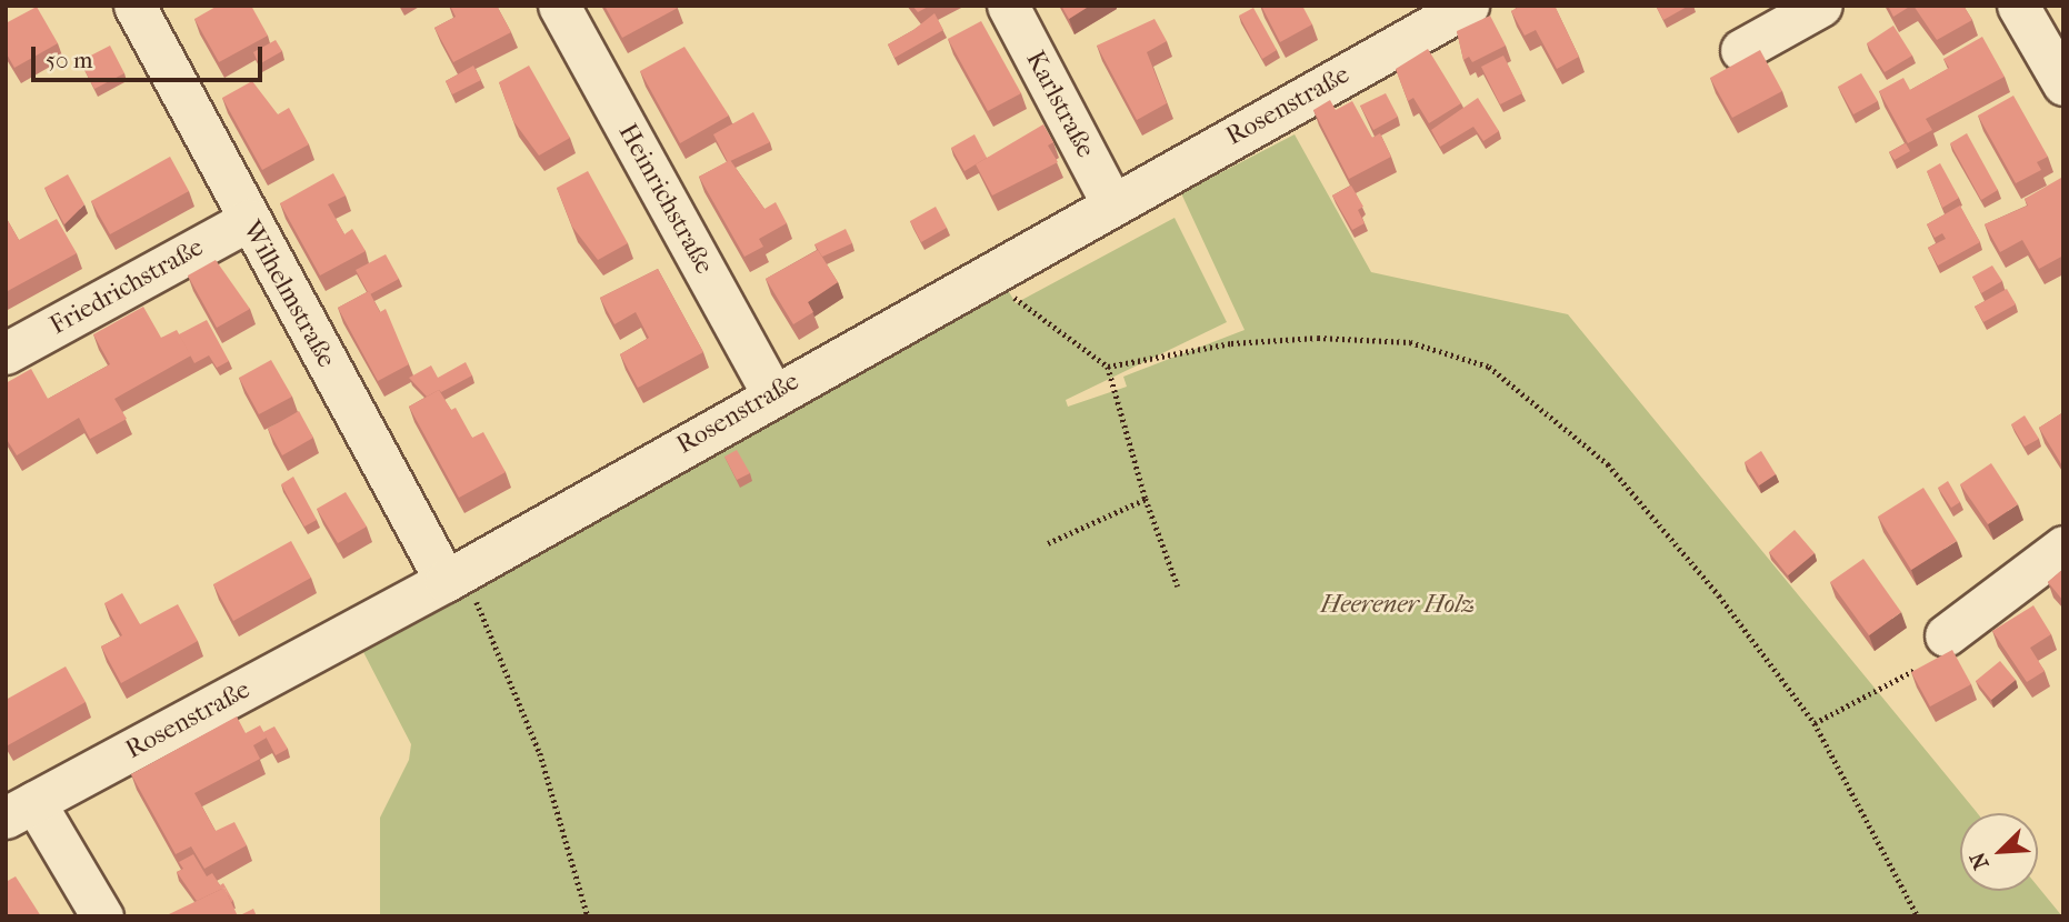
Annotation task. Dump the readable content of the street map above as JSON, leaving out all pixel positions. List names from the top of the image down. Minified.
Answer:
{"streets":{"street":["Karlstraße","Rosenstraße","Heinrichstraße","Friedrichstraße","Wilhelmstraße"]},"crossings":[["Karlstraße","Rosenstraße"],["Rosenstraße","Heinrichstraße"],["Rosenstraße","Wilhelmstraße"],["Friedrichstraße","Wilhelmstraße"]],"parks":["Heerener Holz"],"scale_bar":"50 m","north":"bottom left"}
